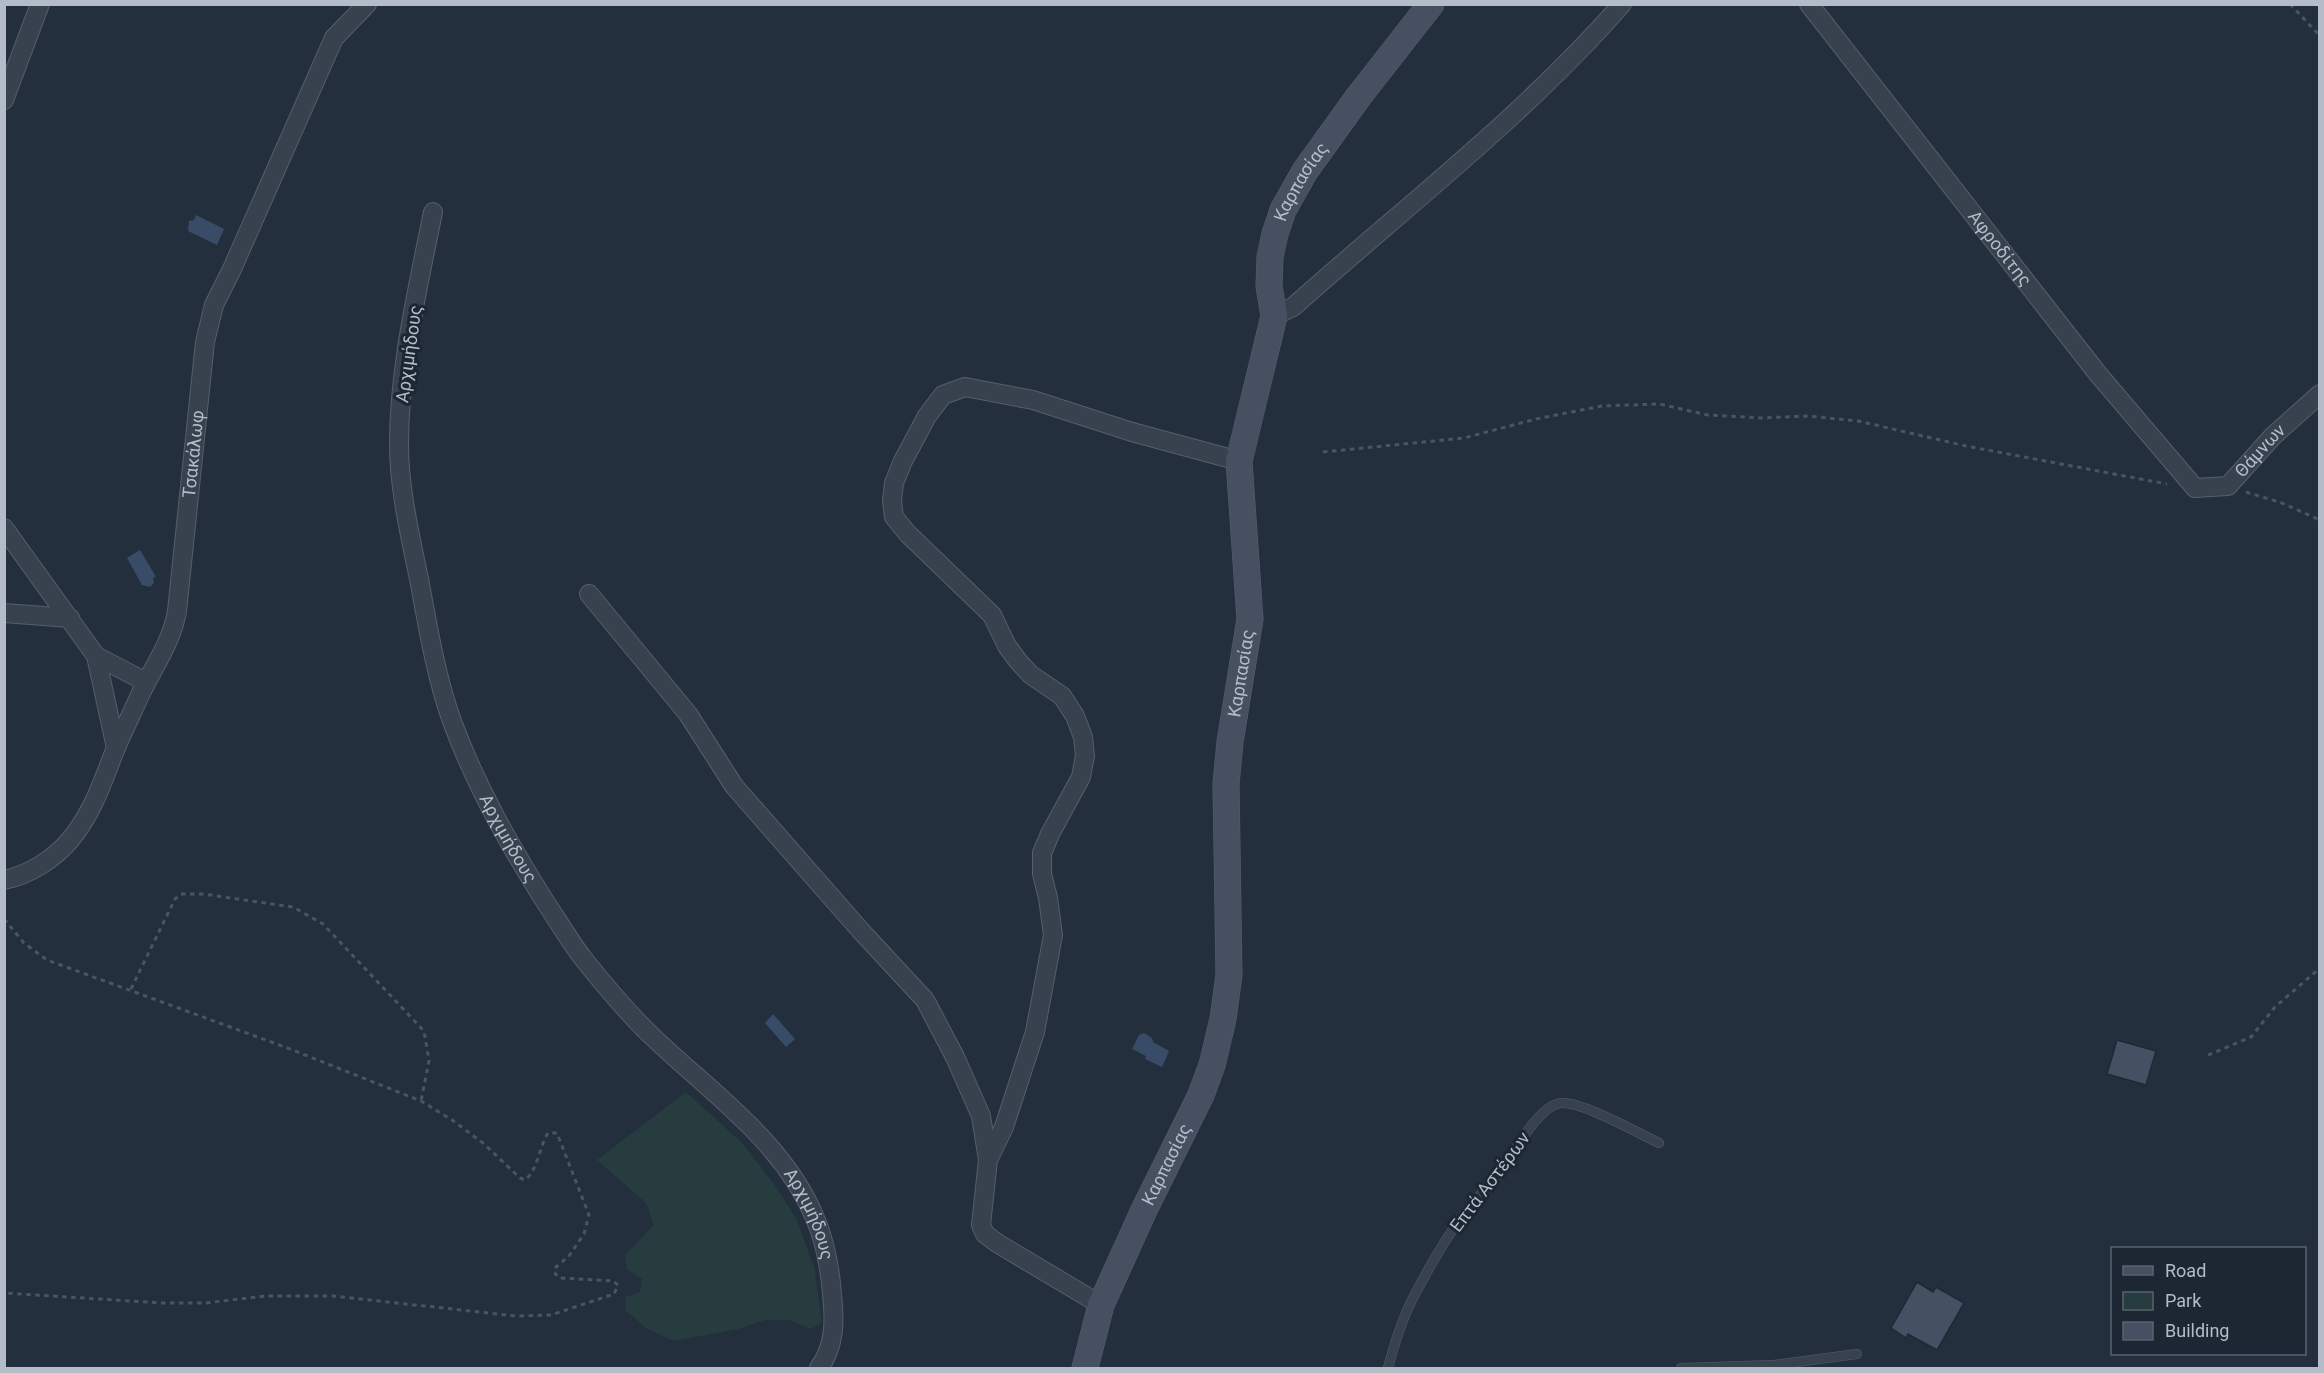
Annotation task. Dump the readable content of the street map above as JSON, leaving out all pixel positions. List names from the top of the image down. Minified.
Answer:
{"streets":{"street":["Καρπασίας","Αφροδίτης","Αρχιμήδους","Θάμνων","Τσακάλωφ"],"lane":["Επτά Αστέρων"]},"crossings":[["Αφροδίτης","Θάμνων"]],"legend":["Road","Park","Building"]}
